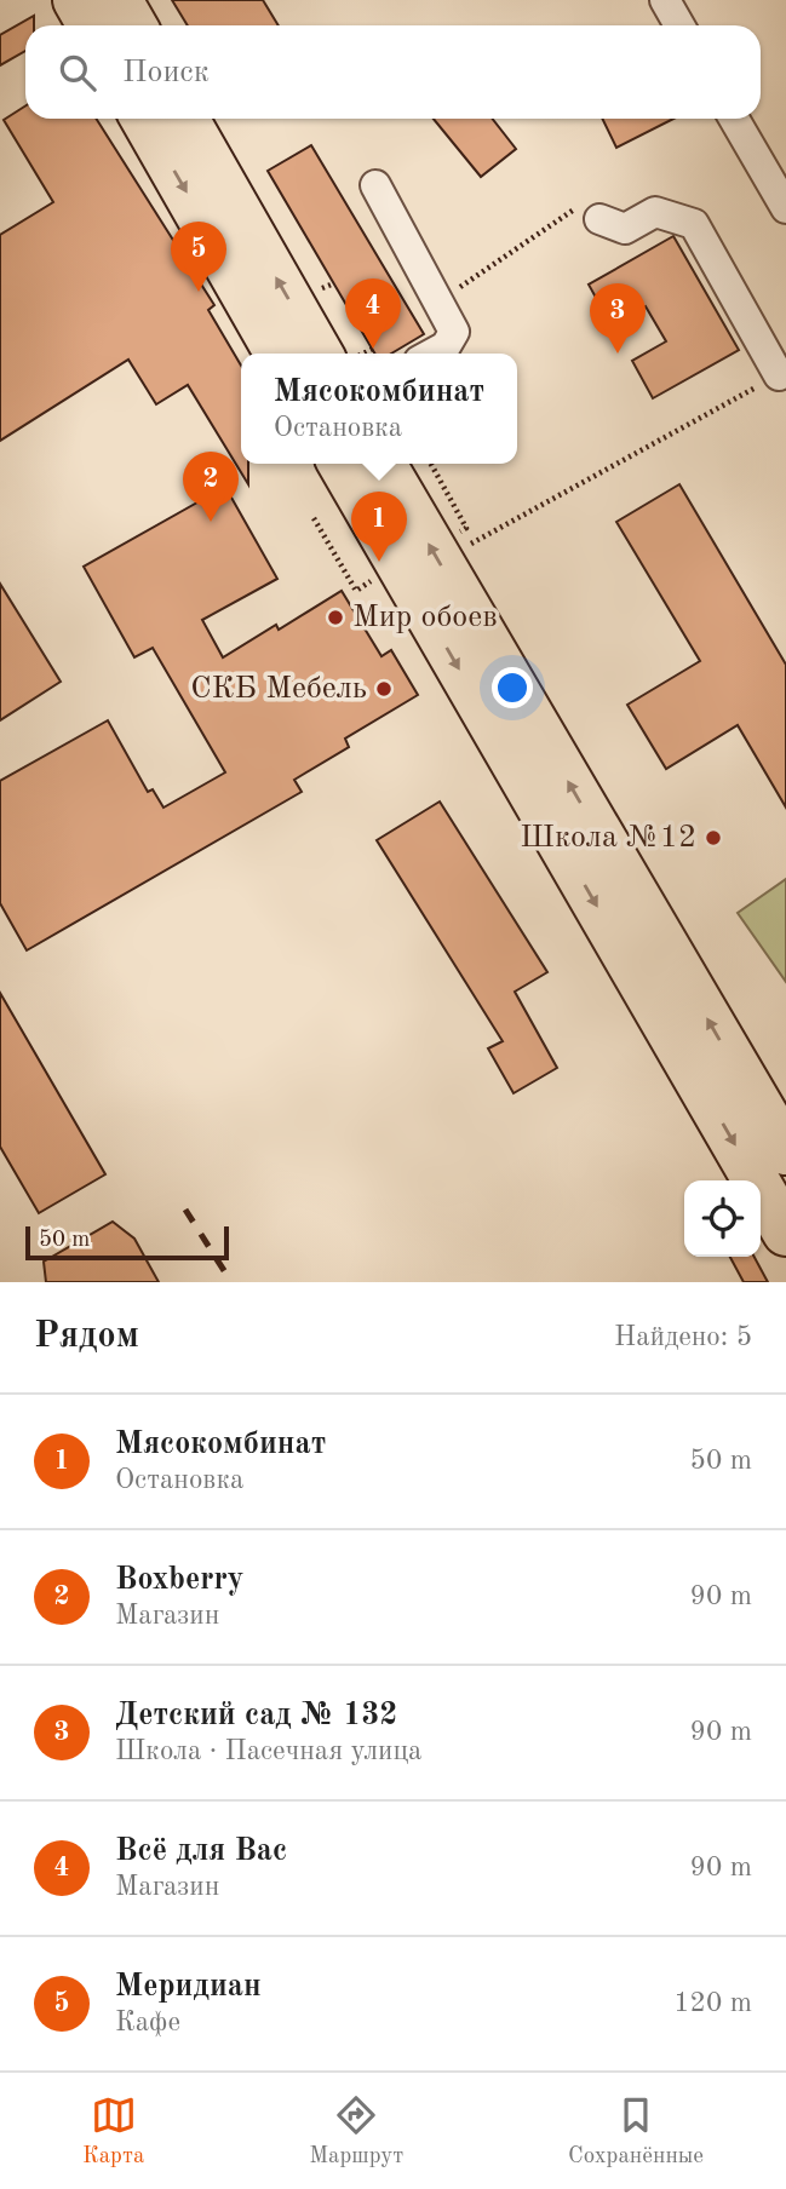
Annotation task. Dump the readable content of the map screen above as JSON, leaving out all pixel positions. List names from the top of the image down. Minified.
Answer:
{"places":["Мир обоев","СКБ Мебель","Школа №12"],"scale_bar":"50 m","page":{"search":"Поиск","pins":["5","4","3","2","1"],"popup":["Мясокомбинат","Остановка"],"scale":"50 m","heading":["Рядом","Найдено: 5"],"list":[{"mark":"1","name":"Мясокомбинат","note":"Остановка","value":"50 m"},{"mark":"2","name":"Boxberry","note":"Магазин","value":"90 m"},{"mark":"3","name":"Детский сад № 132","note":"Школа · Пасечная улица","value":"90 m"},{"mark":"4","name":"Всё для Вас","note":"Магазин","value":"90 m"},{"mark":"5","name":"Меридиан","note":"Кафе","value":"120 m"}],"nav":["Карта","Маршрут","Сохранённые"]}}
